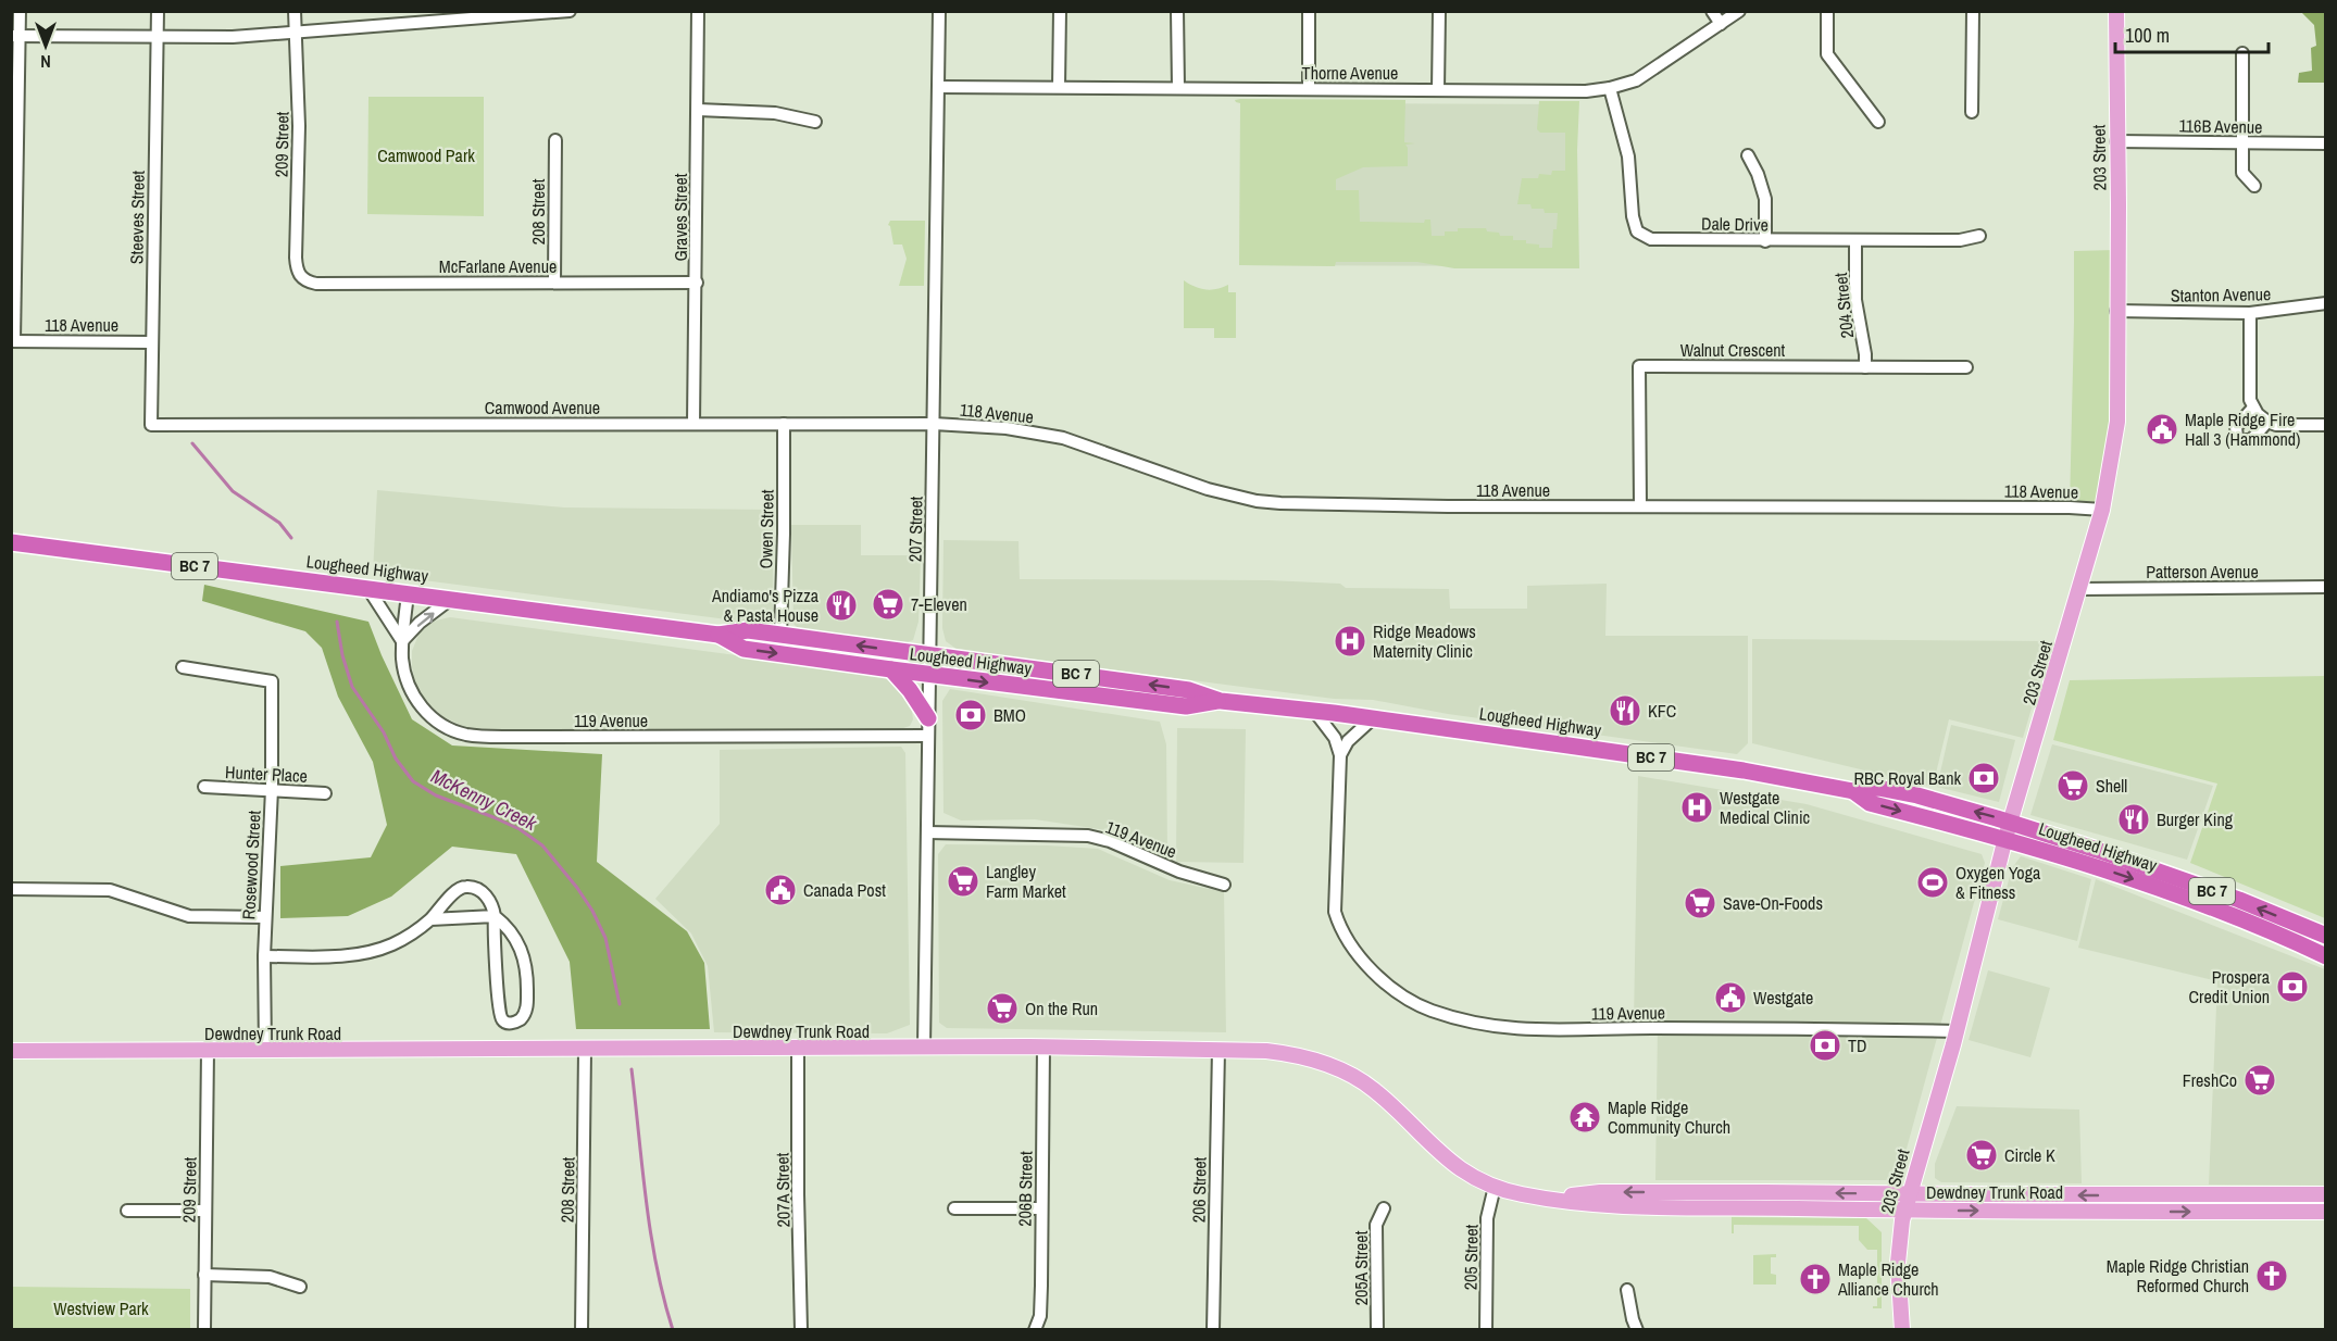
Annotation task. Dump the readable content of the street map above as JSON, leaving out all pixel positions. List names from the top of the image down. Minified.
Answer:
{"streets":{"highway":["BC 7","Lougheed Highway"],"main road":["203 Street","Dewdney Trunk Road"],"street":["Thorne Avenue","116B Avenue","209 Street","208 Street","Steeves Street","Graves Street","Dale Drive","McFarlane Avenue","Stanton Avenue","204 Street","118 Avenue","Walnut Crescent","Camwood Avenue","Owen Street","207 Street","Patterson Avenue","119 Avenue","Hunter Place","Rosewood Street","206B Street","207A Street","206 Street","205 Street","205A Street"]},"crossings":[["Thorne Avenue","Dale Drive"],["Thorne Avenue","207 Street"],["116B Avenue","203 Street"],["209 Street","McFarlane Avenue"],["209 Street","Dewdney Trunk Road"],["203 Street","Stanton Avenue"],["203 Street","118 Avenue"],["203 Street","Lougheed Highway"],["203 Street","Patterson Avenue"],["203 Street","119 Avenue"],["203 Street","Dewdney Trunk Road"],["208 Street","McFarlane Avenue"],["208 Street","Dewdney Trunk Road"],["Steeves Street","118 Avenue"],["Steeves Street","Camwood Avenue"],["Graves Street","McFarlane Avenue"],["Graves Street","Camwood Avenue"],["Dale Drive","204 Street"],["204 Street","Walnut Crescent"],["118 Avenue","Walnut Crescent"],["118 Avenue","Camwood Avenue"],["118 Avenue","207 Street"],["Camwood Avenue","Owen Street"],["Camwood Avenue","207 Street"],["Owen Street","Lougheed Highway"],["207 Street","Lougheed Highway"],["207 Street","119 Avenue"],["207 Street","Dewdney Trunk Road"],["Lougheed Highway","119 Avenue"],["Hunter Place","Rosewood Street"],["Rosewood Street","Dewdney Trunk Road"],["Dewdney Trunk Road","206B Street"],["Dewdney Trunk Road","207A Street"],["Dewdney Trunk Road","206 Street"],["Dewdney Trunk Road","205 Street"]],"water":["McKenny Creek"],"parks":["Camwood Park","Westview Park"],"places":{"public building":["Maple Ridge Fire Hall 3 (Hammond)","Canada Post","Westgate"],"supermarket":["7-Eleven","Shell","Langley Farm Market","Save-On-Foods","On the Run","FreshCo","Circle K"],"restaurant":["Andiamo's Pizza & Pasta House","KFC","Burger King"],"hospital":["Ridge Meadows Maternity Clinic","Westgate Medical Clinic"],"bank":["BMO","RBC Royal Bank","Prospera Credit Union","TD"],"sports":["Oxygen Yoga & Fitness"],"temple":["Maple Ridge Community Church"],"church":["Maple Ridge Christian Reformed Church","Maple Ridge Alliance Church"]},"scale_bar":"100 m","north":"bottom"}
